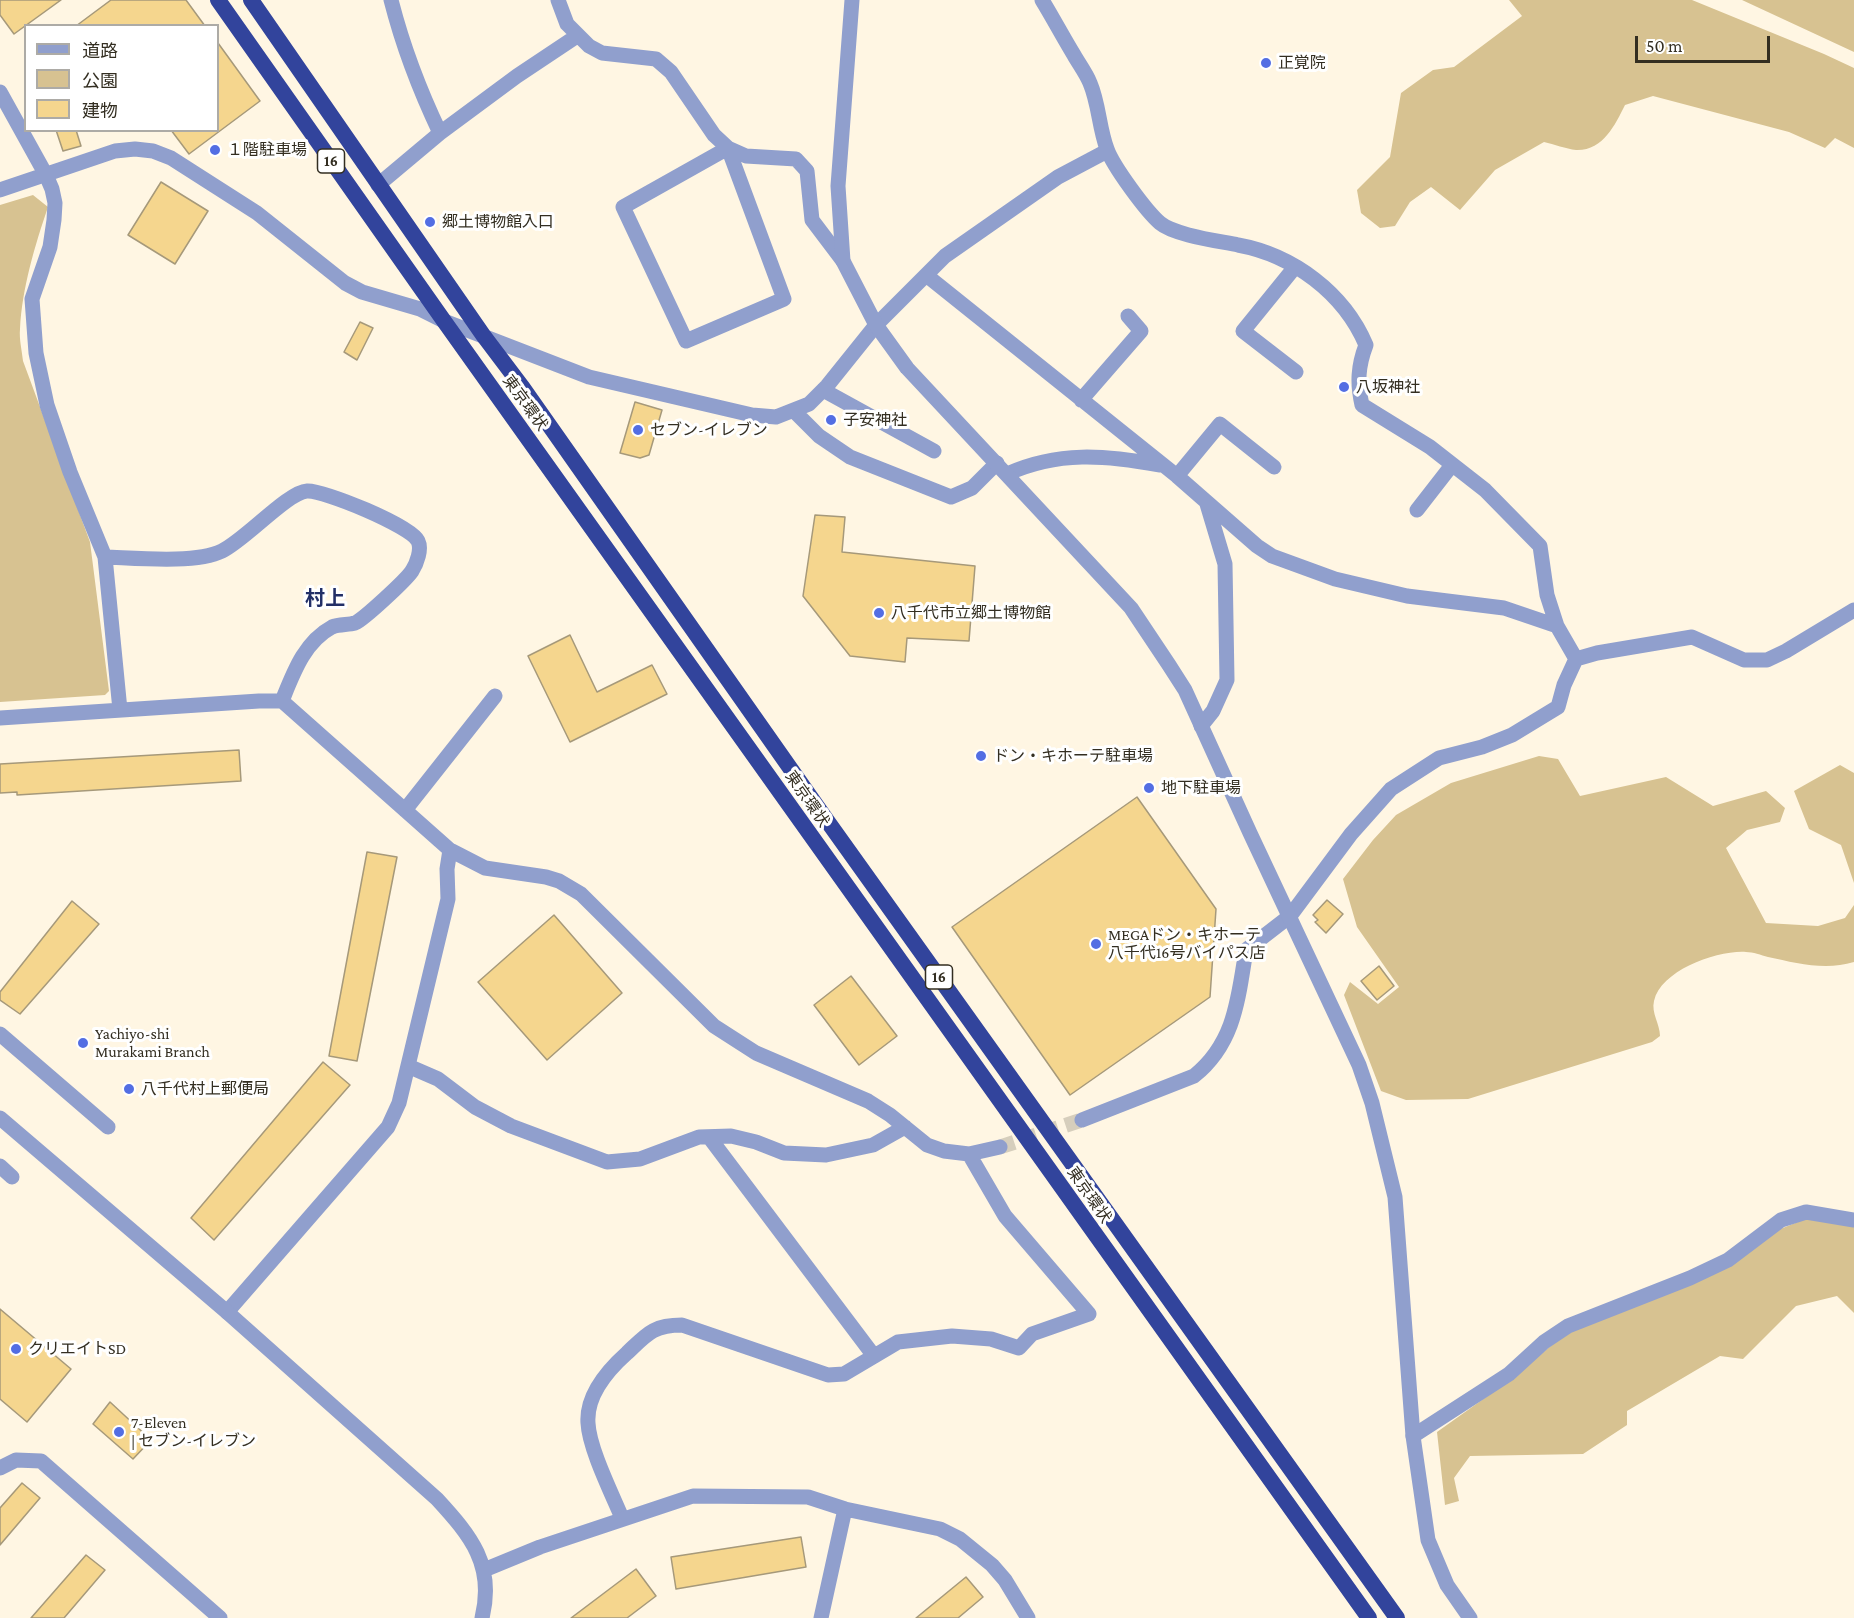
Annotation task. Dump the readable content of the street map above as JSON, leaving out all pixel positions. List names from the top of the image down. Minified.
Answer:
{"streets":{"highway":["16","東京環状"]},"districts":["村上"],"places":["正覚院","１階駐車場","郷土博物館入口","八坂神社","子安神社","セブン-イレブン","八千代市立郷土博物館","ドン・キホーテ駐車場","地下駐車場","MEGAドン・キホーテ 八千代16号バイパス店","Yachiyo-shi Murakami Branch","八千代村上郵便局","クリエイトSD","7-Eleven | セブン-イレブン"],"legend":["道路","公園","建物"],"scale_bar":"50 m"}
